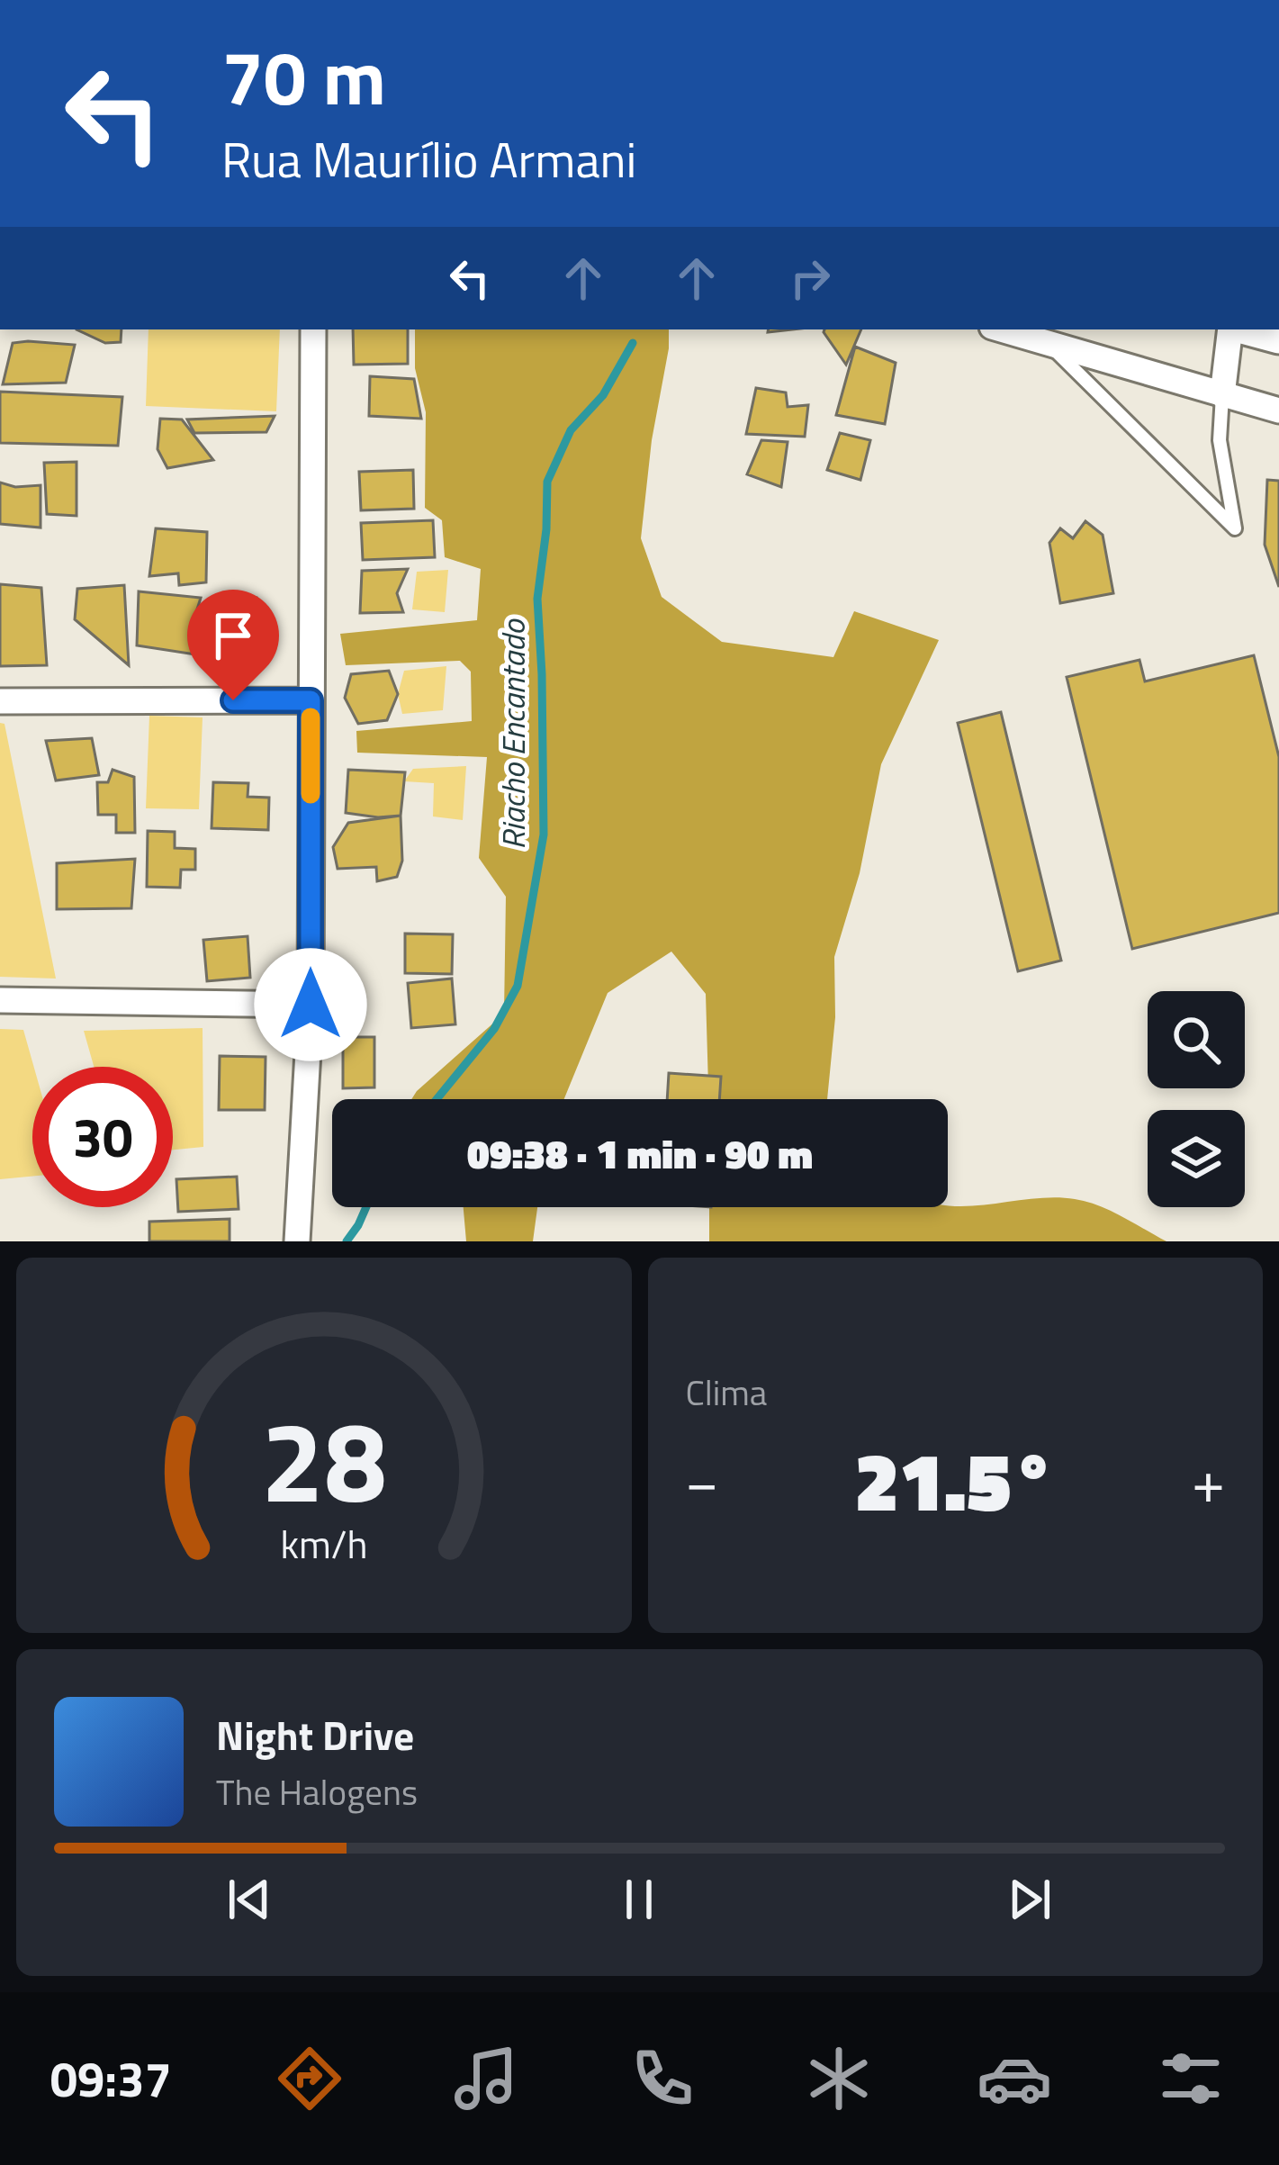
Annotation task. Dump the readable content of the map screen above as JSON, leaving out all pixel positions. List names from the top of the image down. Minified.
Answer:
{"water":["Riacho Encantado"],"page":{"turn":["70 m","Rua Maurílio Armani"],"limit":"30","trip":"09:38 · 1 min · 90 m","tile":"Clima","heat":["−","21.5°","+"],"song":["Night Drive","The Halogens"],"tabs":"09:37","gauge":["28","km/h"]}}
